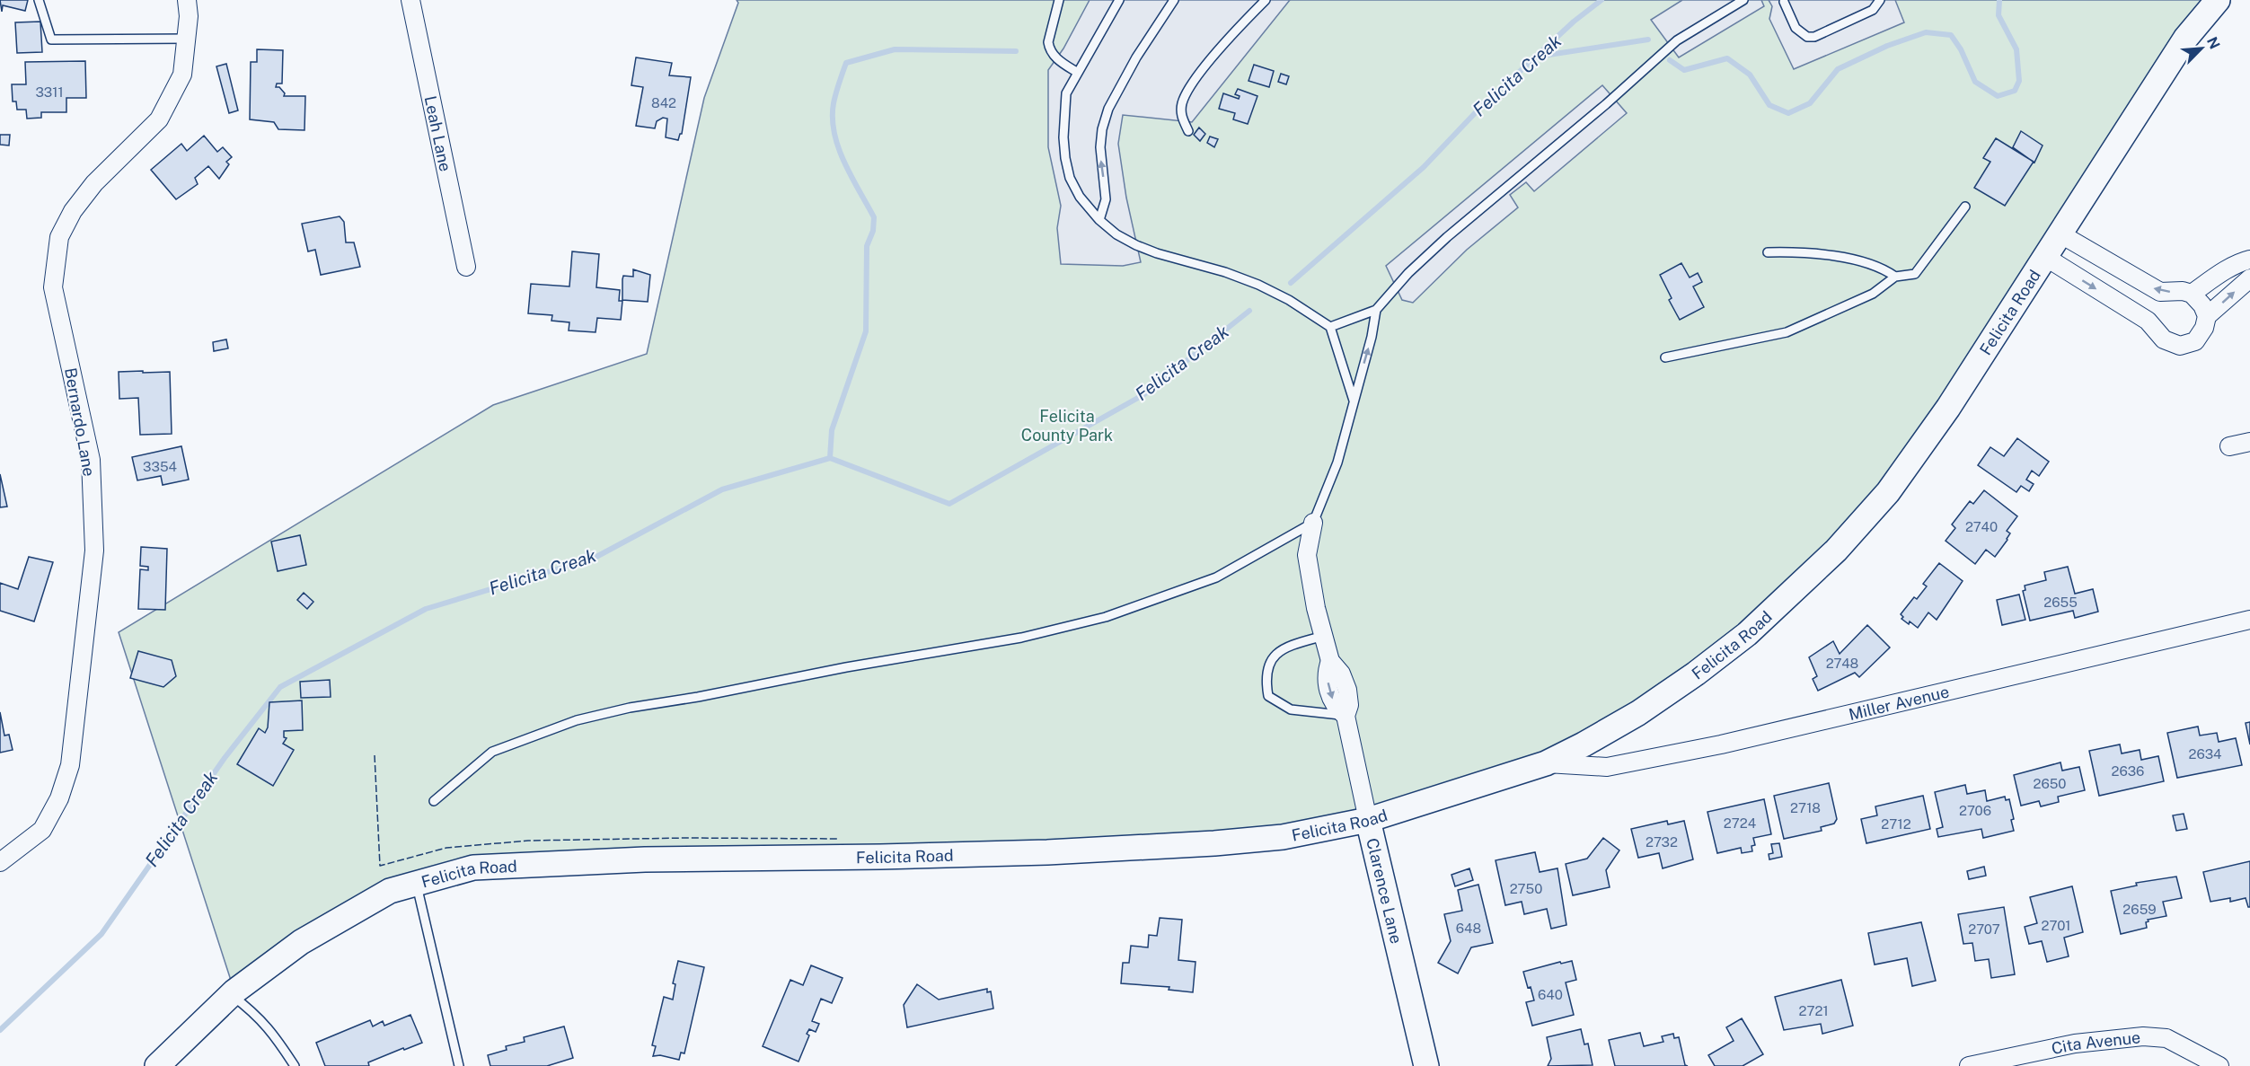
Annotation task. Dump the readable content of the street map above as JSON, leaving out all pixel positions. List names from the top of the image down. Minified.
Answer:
{"streets":{"main road":["Felicita Road","Clarence Lane"],"street":["Leah Lane","Bernardo Lane","Miller Avenue","Cita Avenue"]},"crossings":[["Felicita Road","Miller Avenue"],["Felicita Road","Clarence Lane"]],"water":["Felicita Creak"],"parks":["Felicita County Park"],"house_numbers":["3311","842","3354","2740","2655","2748","2634","2636","2650","2718","2706","2724","2712","2732","2750","2659","2701","648","2707","640","2721"],"north":"top right"}
